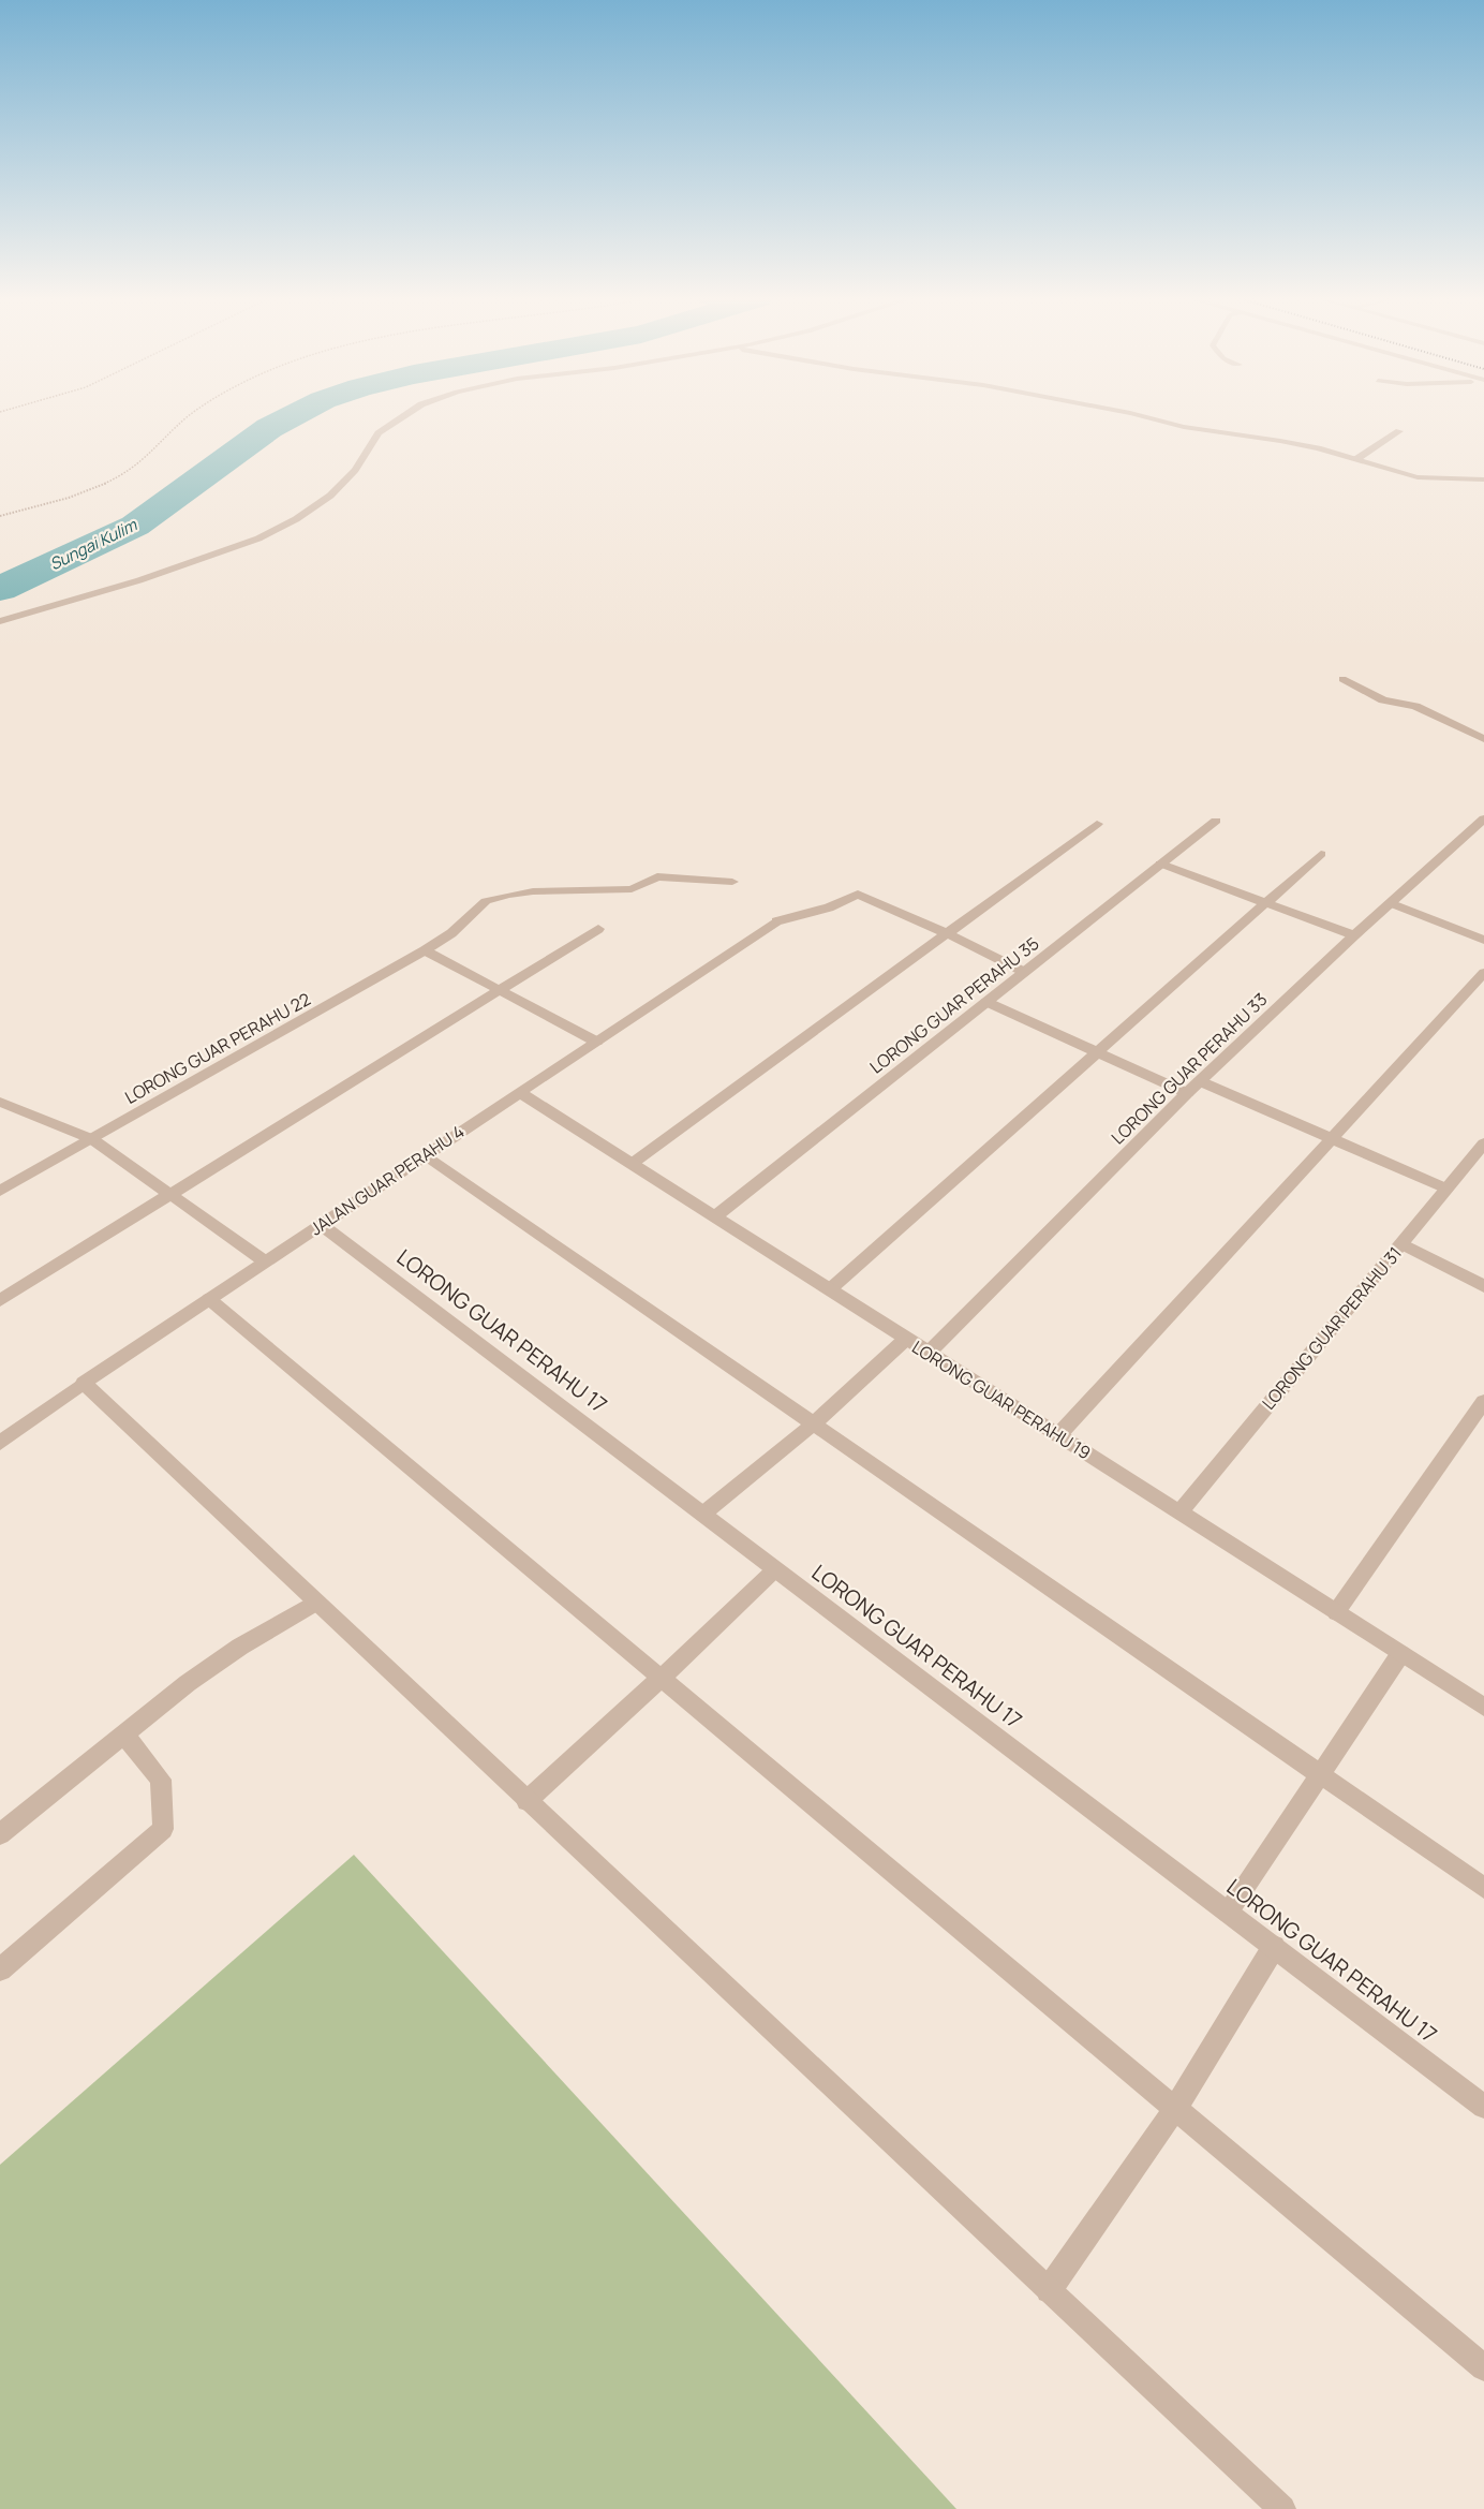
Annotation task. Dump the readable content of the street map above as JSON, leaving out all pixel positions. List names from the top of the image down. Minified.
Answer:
{"streets":{"street":["LORONG GUAR PERAHU 35","LORONG GUAR PERAHU 22","LORONG GUAR PERAHU 33","JALAN GUAR PERAHU 4","LORONG GUAR PERAHU 31","LORONG GUAR PERAHU 17","LORONG GUAR PERAHU 19"]},"crossings":[["LORONG GUAR PERAHU 35","LORONG GUAR PERAHU 19"],["LORONG GUAR PERAHU 33","LORONG GUAR PERAHU 19"],["JALAN GUAR PERAHU 4","LORONG GUAR PERAHU 17"],["JALAN GUAR PERAHU 4","LORONG GUAR PERAHU 19"],["LORONG GUAR PERAHU 31","LORONG GUAR PERAHU 19"]],"water":["Sungai Kulim"]}
